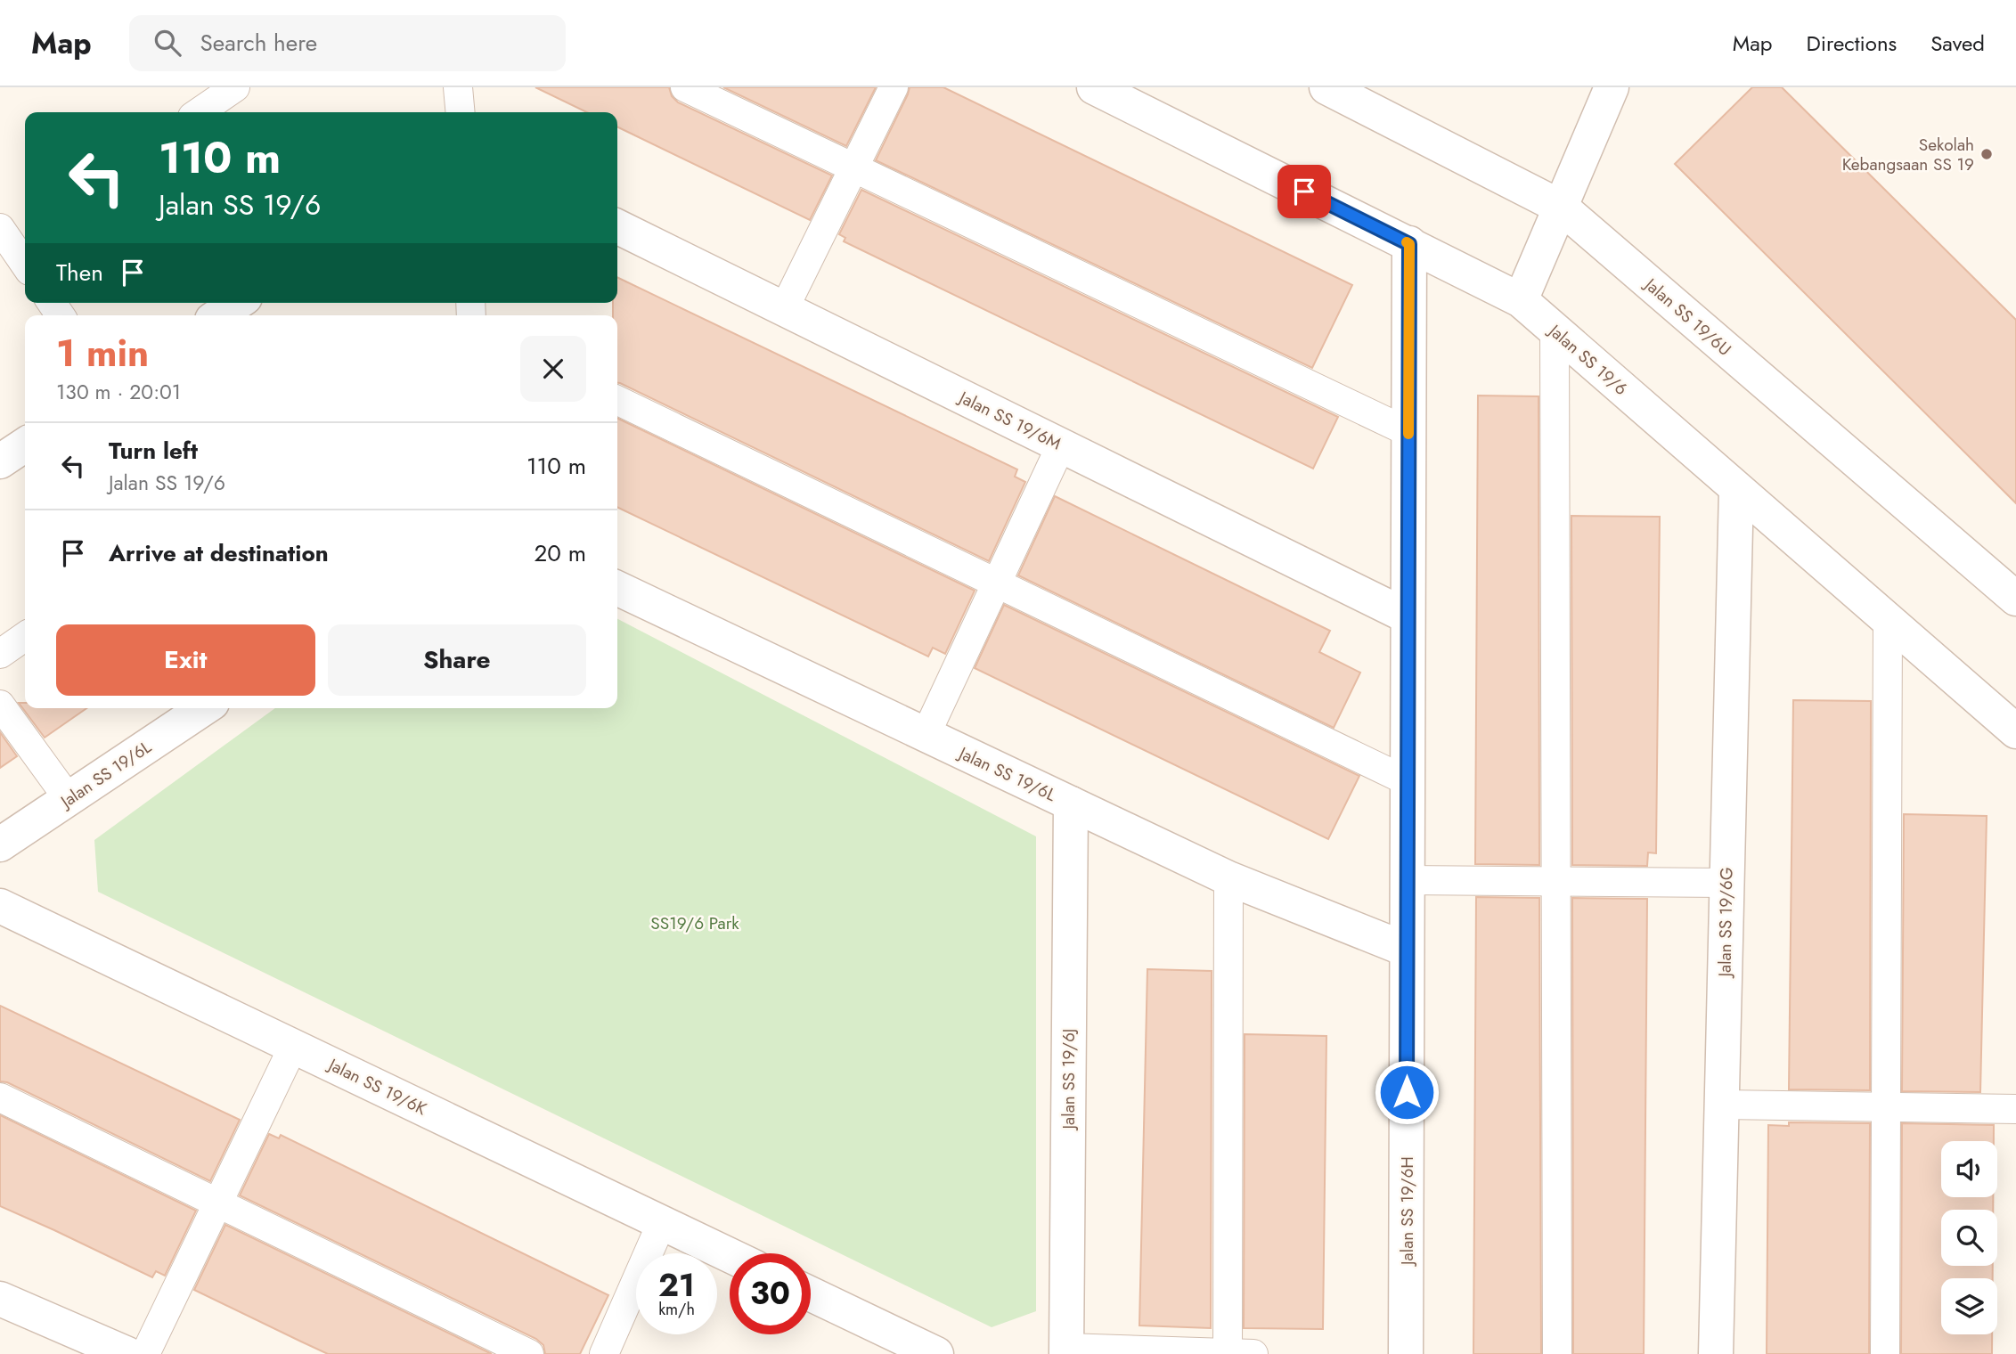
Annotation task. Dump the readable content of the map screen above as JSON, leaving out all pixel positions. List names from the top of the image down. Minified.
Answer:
{"streets":{"street":["Jalan SS 19/6U","Jalan SS 19/6","Jalan SS 19/6M","Jalan SS 19/6L","Jalan SS 19/6G","Jalan SS 19/6J","Jalan SS 19/6K","Jalan SS 19/6H"]},"crossings":[["Jalan SS 19/6","Jalan SS 19/6G"],["Jalan SS 19/6","Jalan SS 19/6H"],["Jalan SS 19/6M","Jalan SS 19/6H"],["Jalan SS 19/6L","Jalan SS 19/6J"],["Jalan SS 19/6L","Jalan SS 19/6H"]],"parks":["SS19/6 Park"],"places":["Sekolah Kebangsaan SS 19"],"page":{"header":"Map","search":"Search here","nav":["Map","Directions","Saved"],"turn":["110 m","Jalan SS 19/6"],"then":"Then","heading":["1 min","130 m · 20:01"],"list":[{"name":"Turn left","note":"Jalan SS 19/6","value":"110 m"},{"name":"Arrive at destination","value":"20 m"}],"buttons":["Exit","Share"],"speed":"21 km/h","limit":"30"}}
